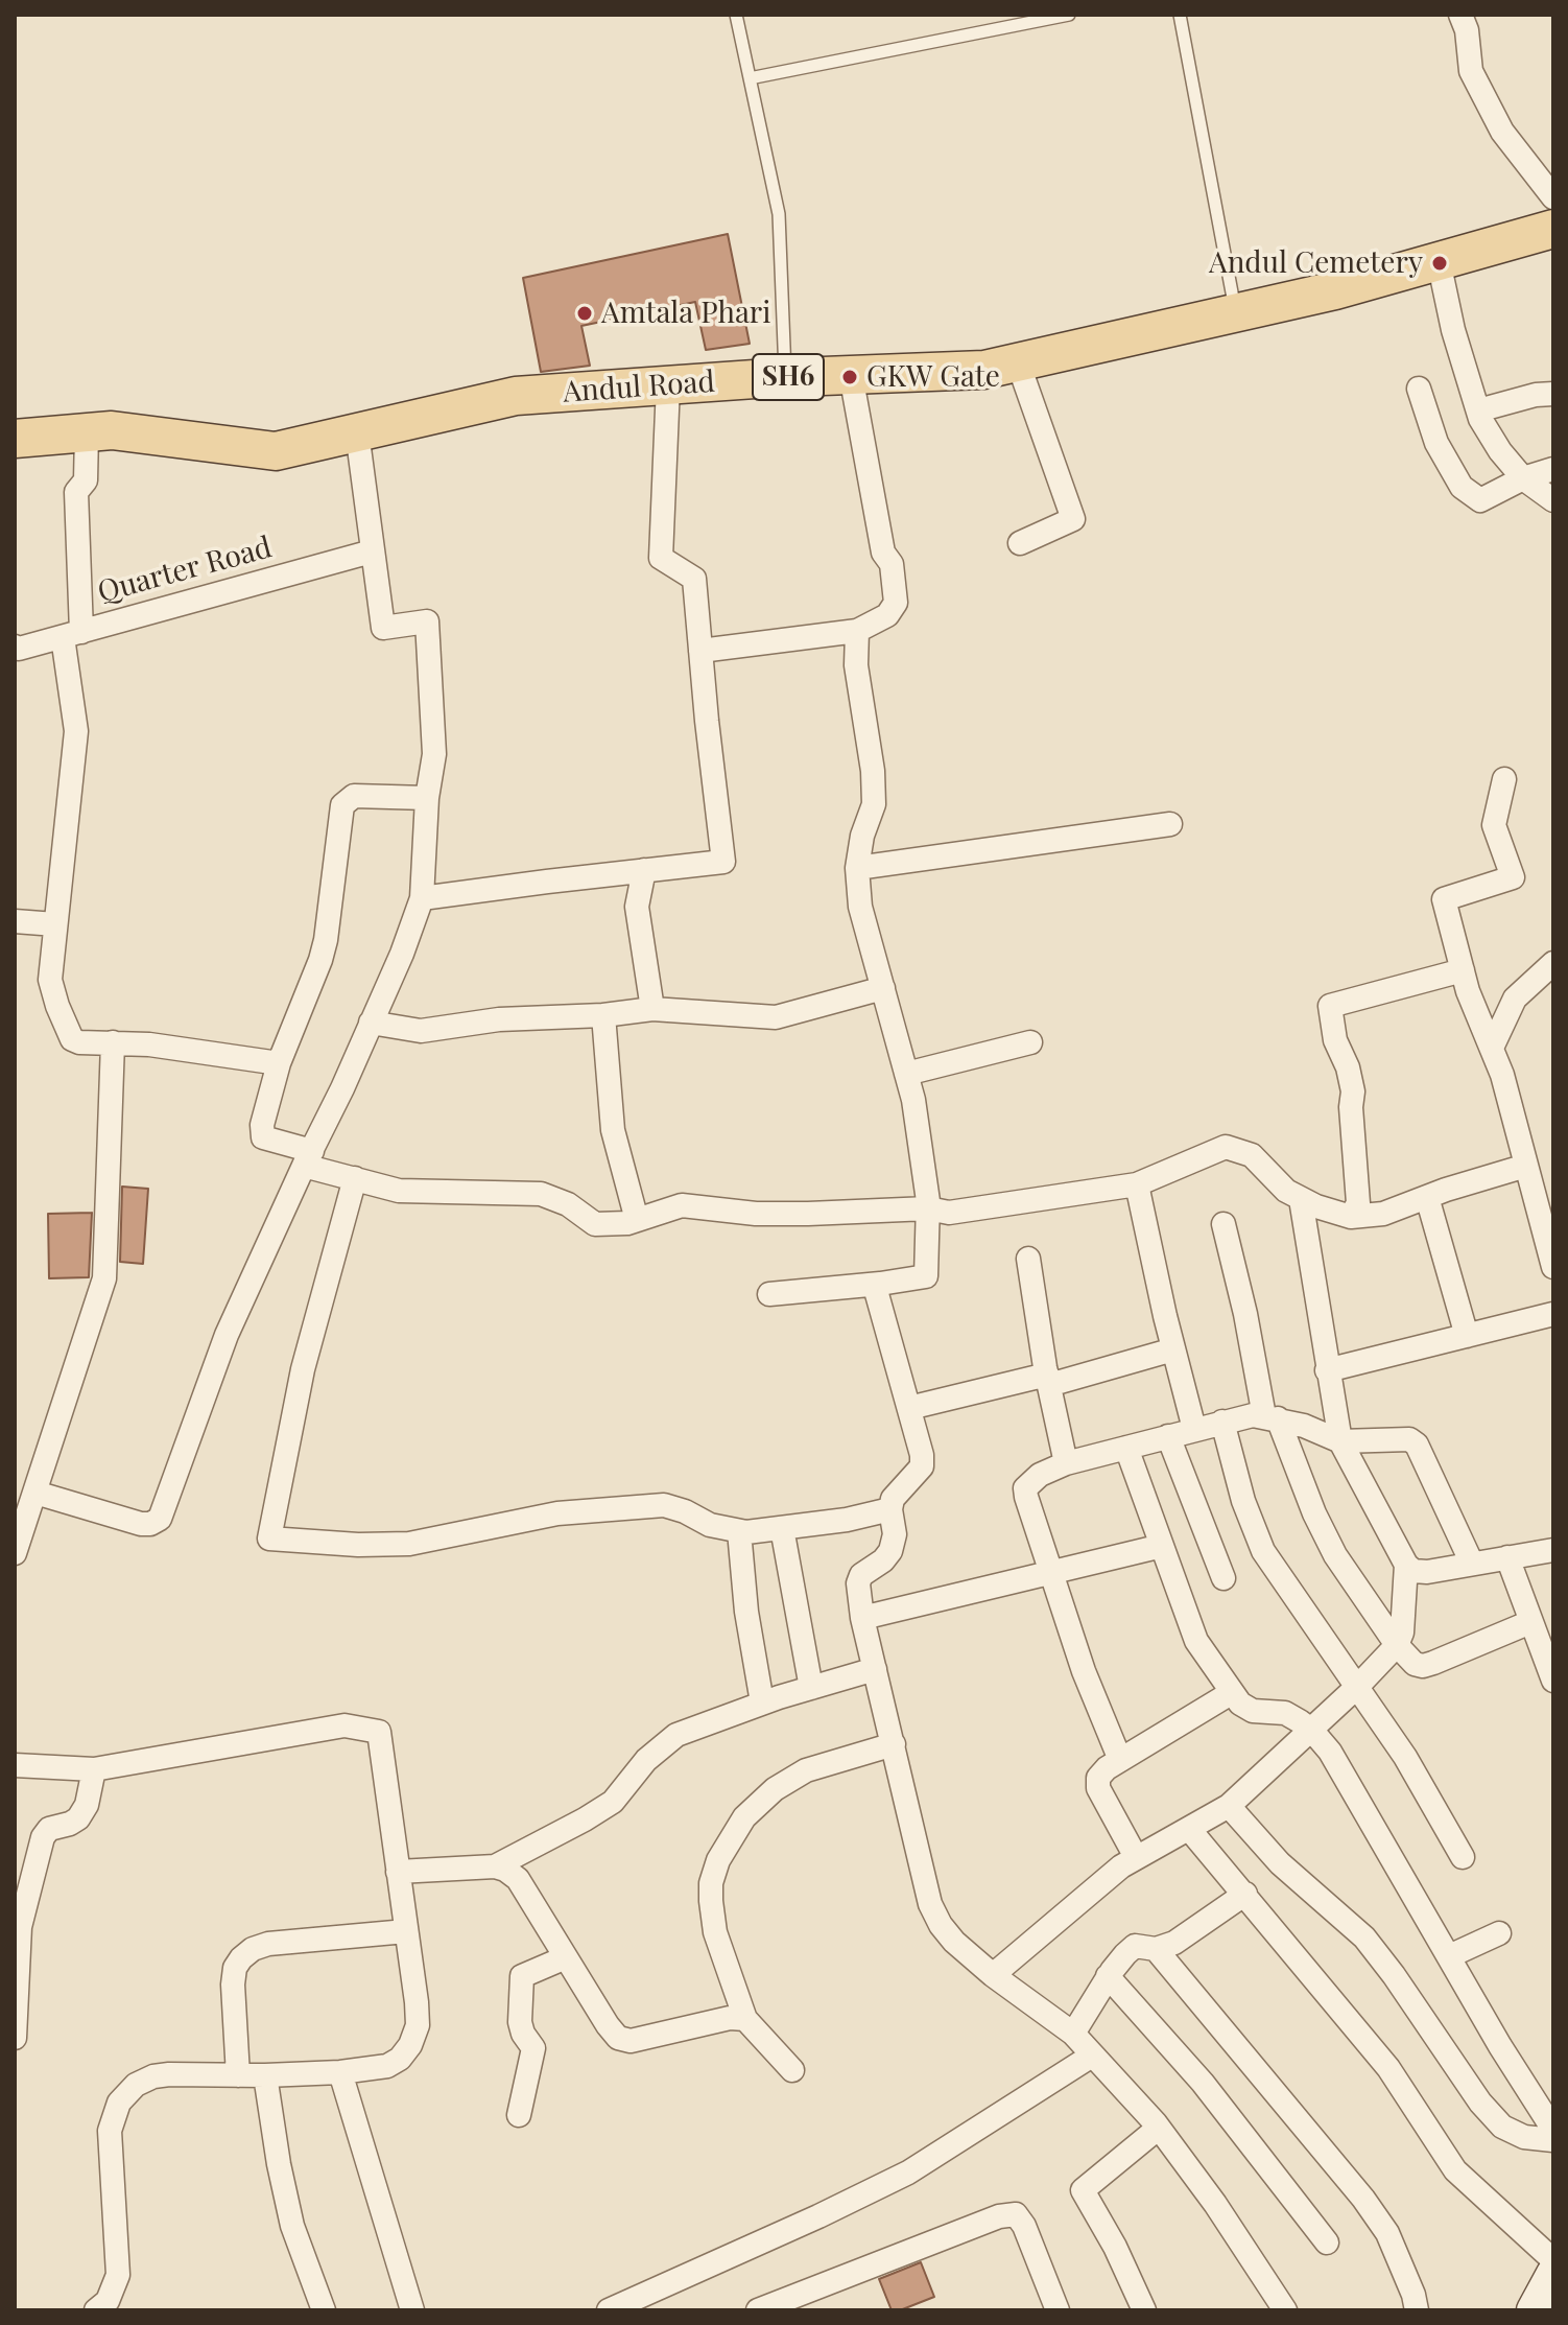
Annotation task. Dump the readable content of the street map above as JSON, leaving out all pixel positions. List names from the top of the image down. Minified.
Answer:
{"streets":{"main road":["SH6","Andul Road"],"street":["Quarter Road"]},"places":["Andul Cemetery","Amtala Phari","GKW Gate"]}
